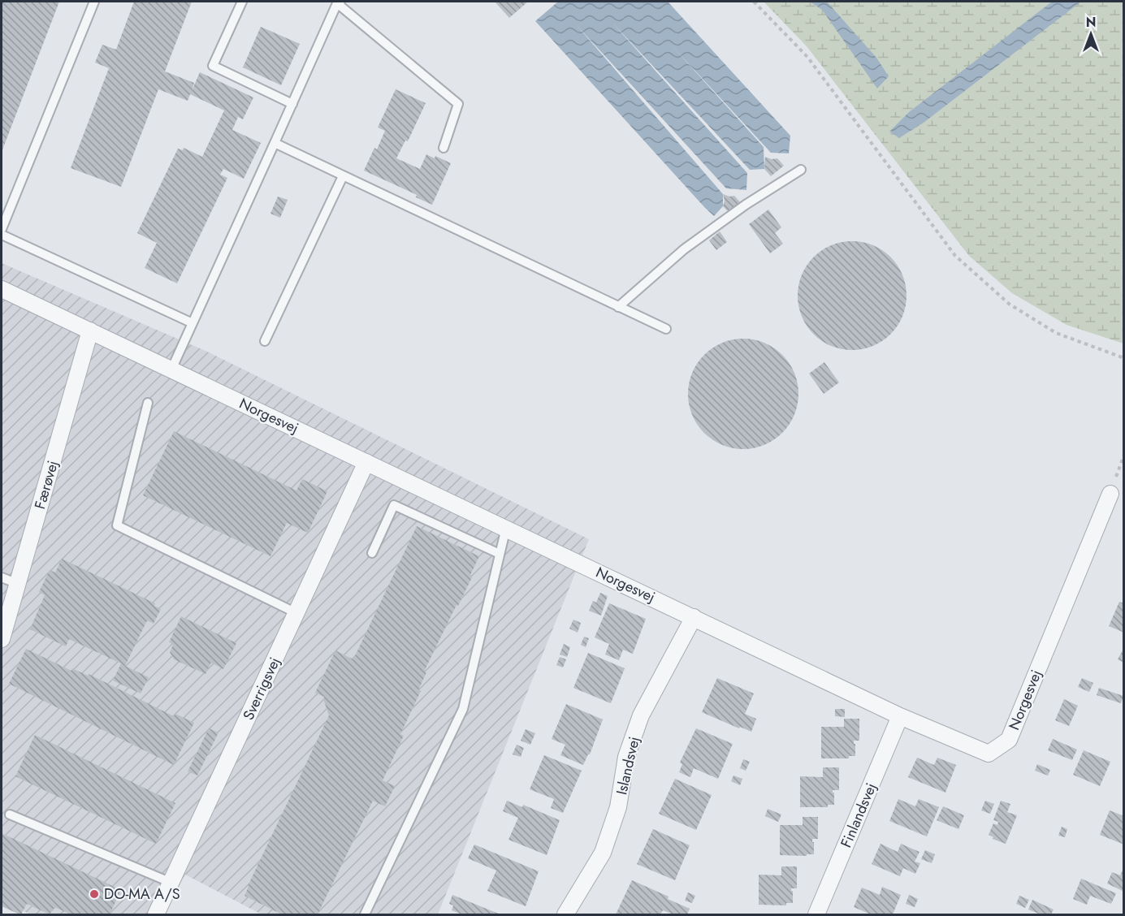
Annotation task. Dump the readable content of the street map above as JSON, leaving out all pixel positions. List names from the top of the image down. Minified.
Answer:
{"streets":{"street":["Norgesvej","Færøvej","Sverrigsvej","Islandsvej","Finlandsvej"]},"crossings":[["Norgesvej","Færøvej"],["Norgesvej","Sverrigsvej"],["Norgesvej","Islandsvej"],["Norgesvej","Finlandsvej"]],"places":["DO-MA A/S"],"north":"top"}
